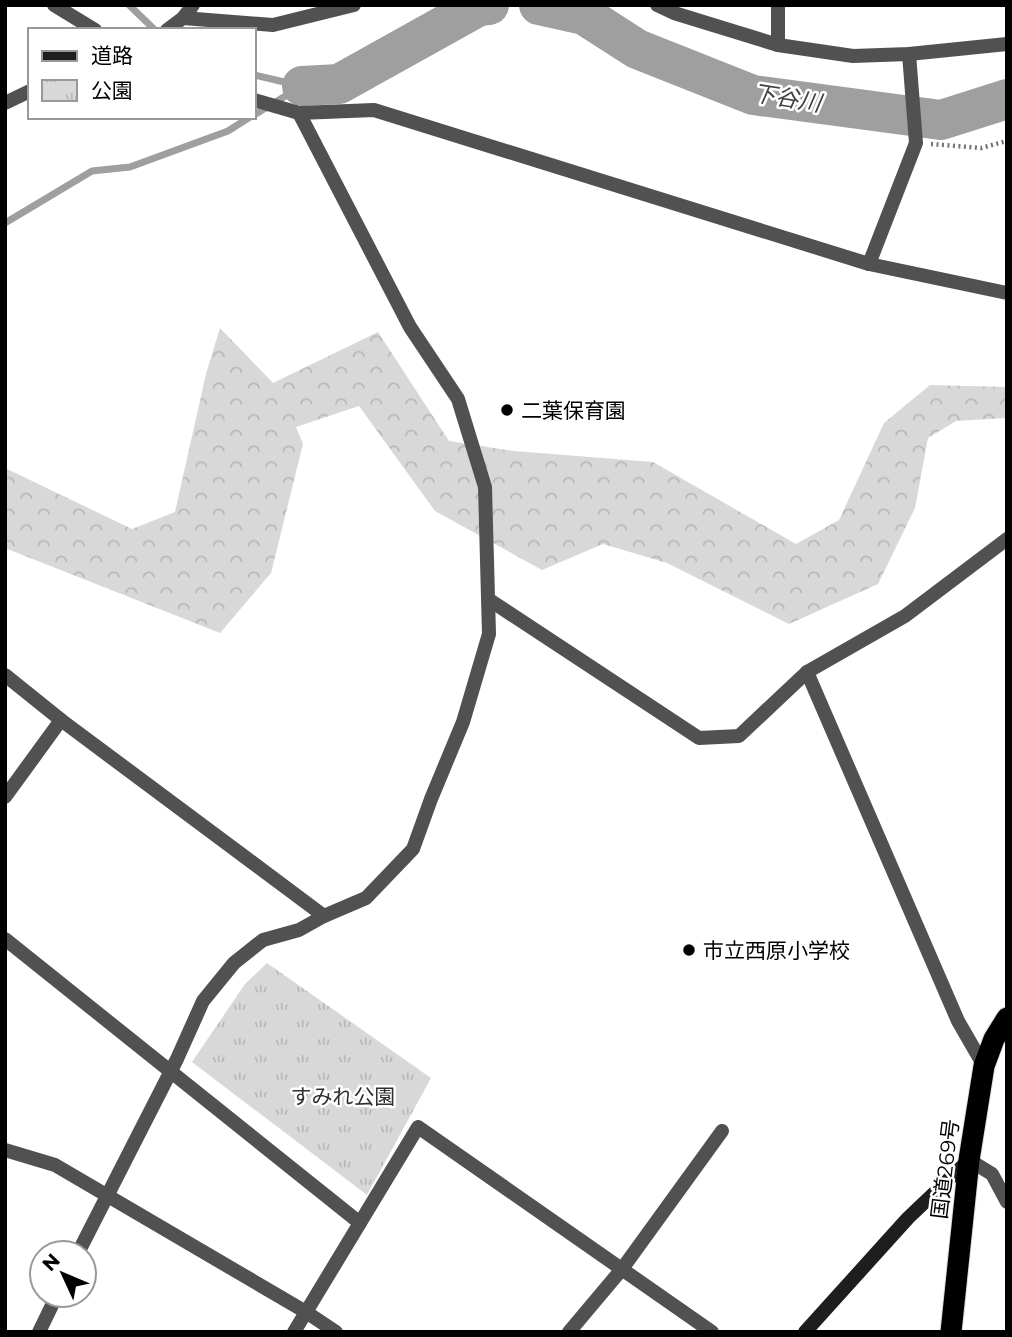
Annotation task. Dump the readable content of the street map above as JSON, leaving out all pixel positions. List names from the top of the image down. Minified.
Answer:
{"streets":{"highway":["国道269号"]},"water":["下谷川"],"parks":["すみれ公園"],"places":["二葉保育園","市立西原小学校"],"legend":["道路","公園"],"north":"top left"}
